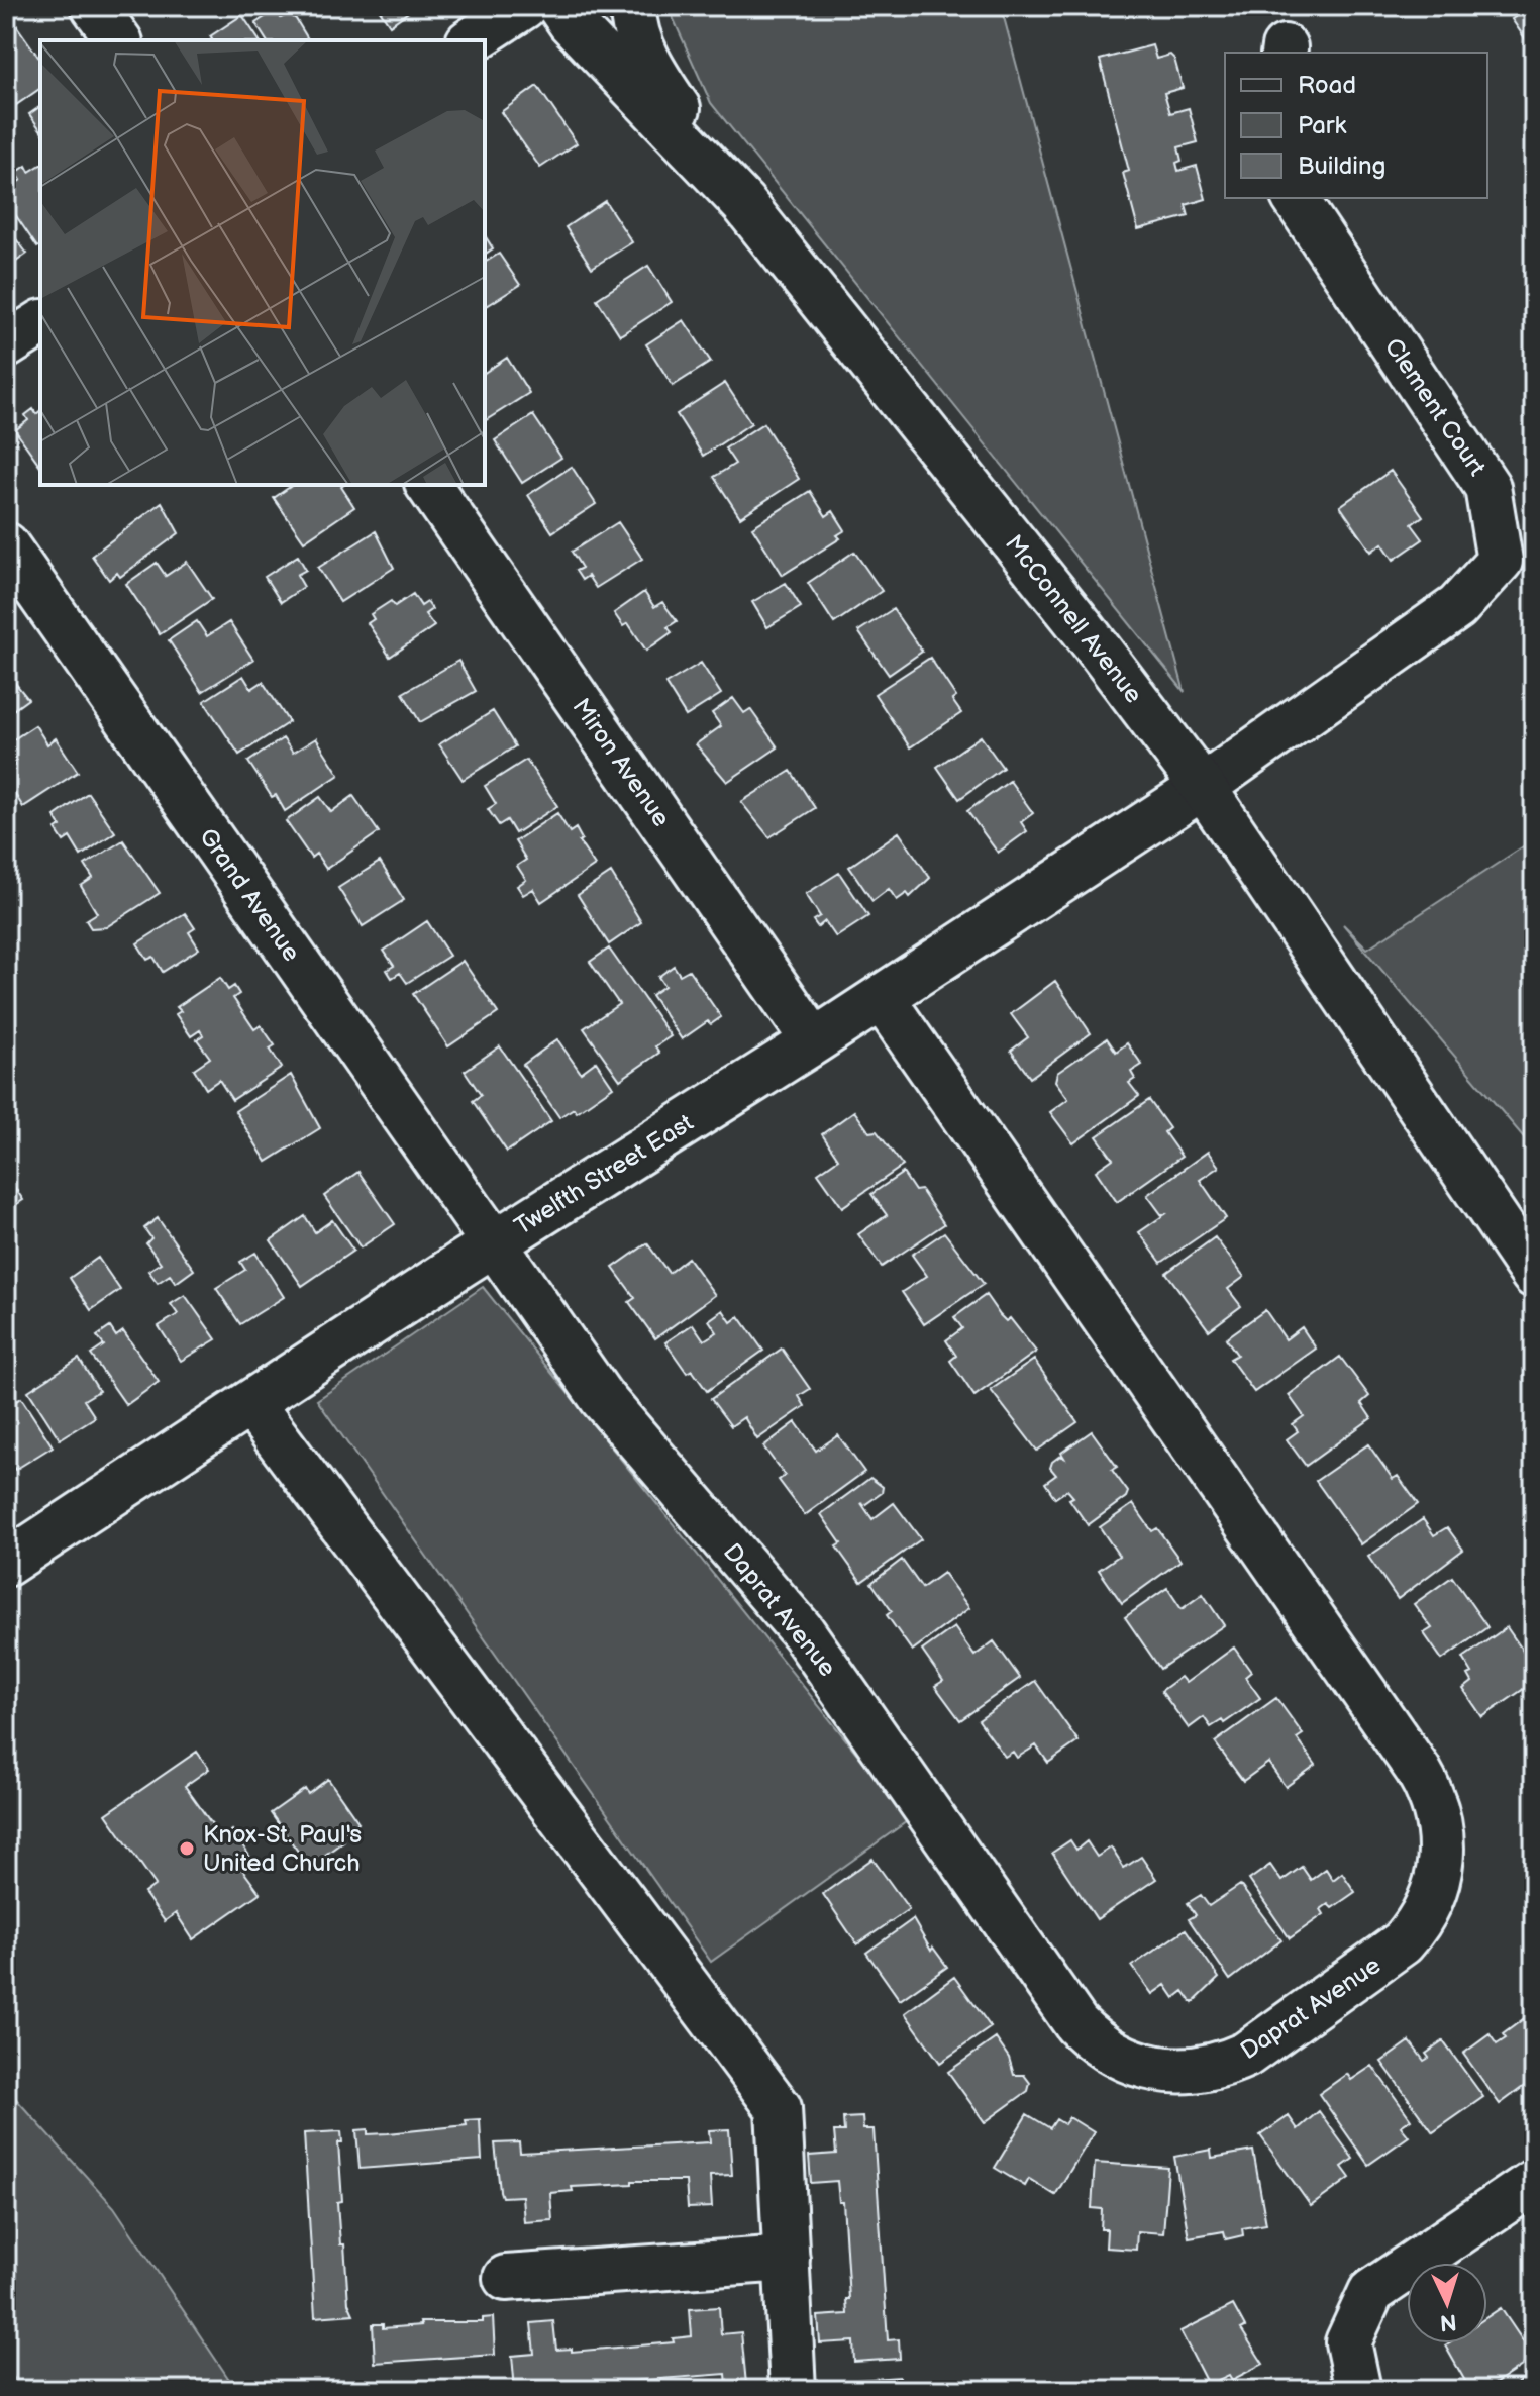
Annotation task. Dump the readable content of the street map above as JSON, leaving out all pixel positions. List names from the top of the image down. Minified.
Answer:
{"streets":{"street":["Clement Court","McConnell Avenue","Miron Avenue","Grand Avenue","Twelfth Street East","Daprat Avenue"]},"crossings":[["Clement Court","McConnell Avenue"],["Clement Court","Twelfth Street East"],["McConnell Avenue","Twelfth Street East"],["Miron Avenue","Twelfth Street East"],["Grand Avenue","Twelfth Street East"],["Grand Avenue","Daprat Avenue"],["Twelfth Street East","Daprat Avenue"]],"places":["Knox-St. Paul's United Church"],"legend":["Road","Park","Building"],"north":"bottom"}
